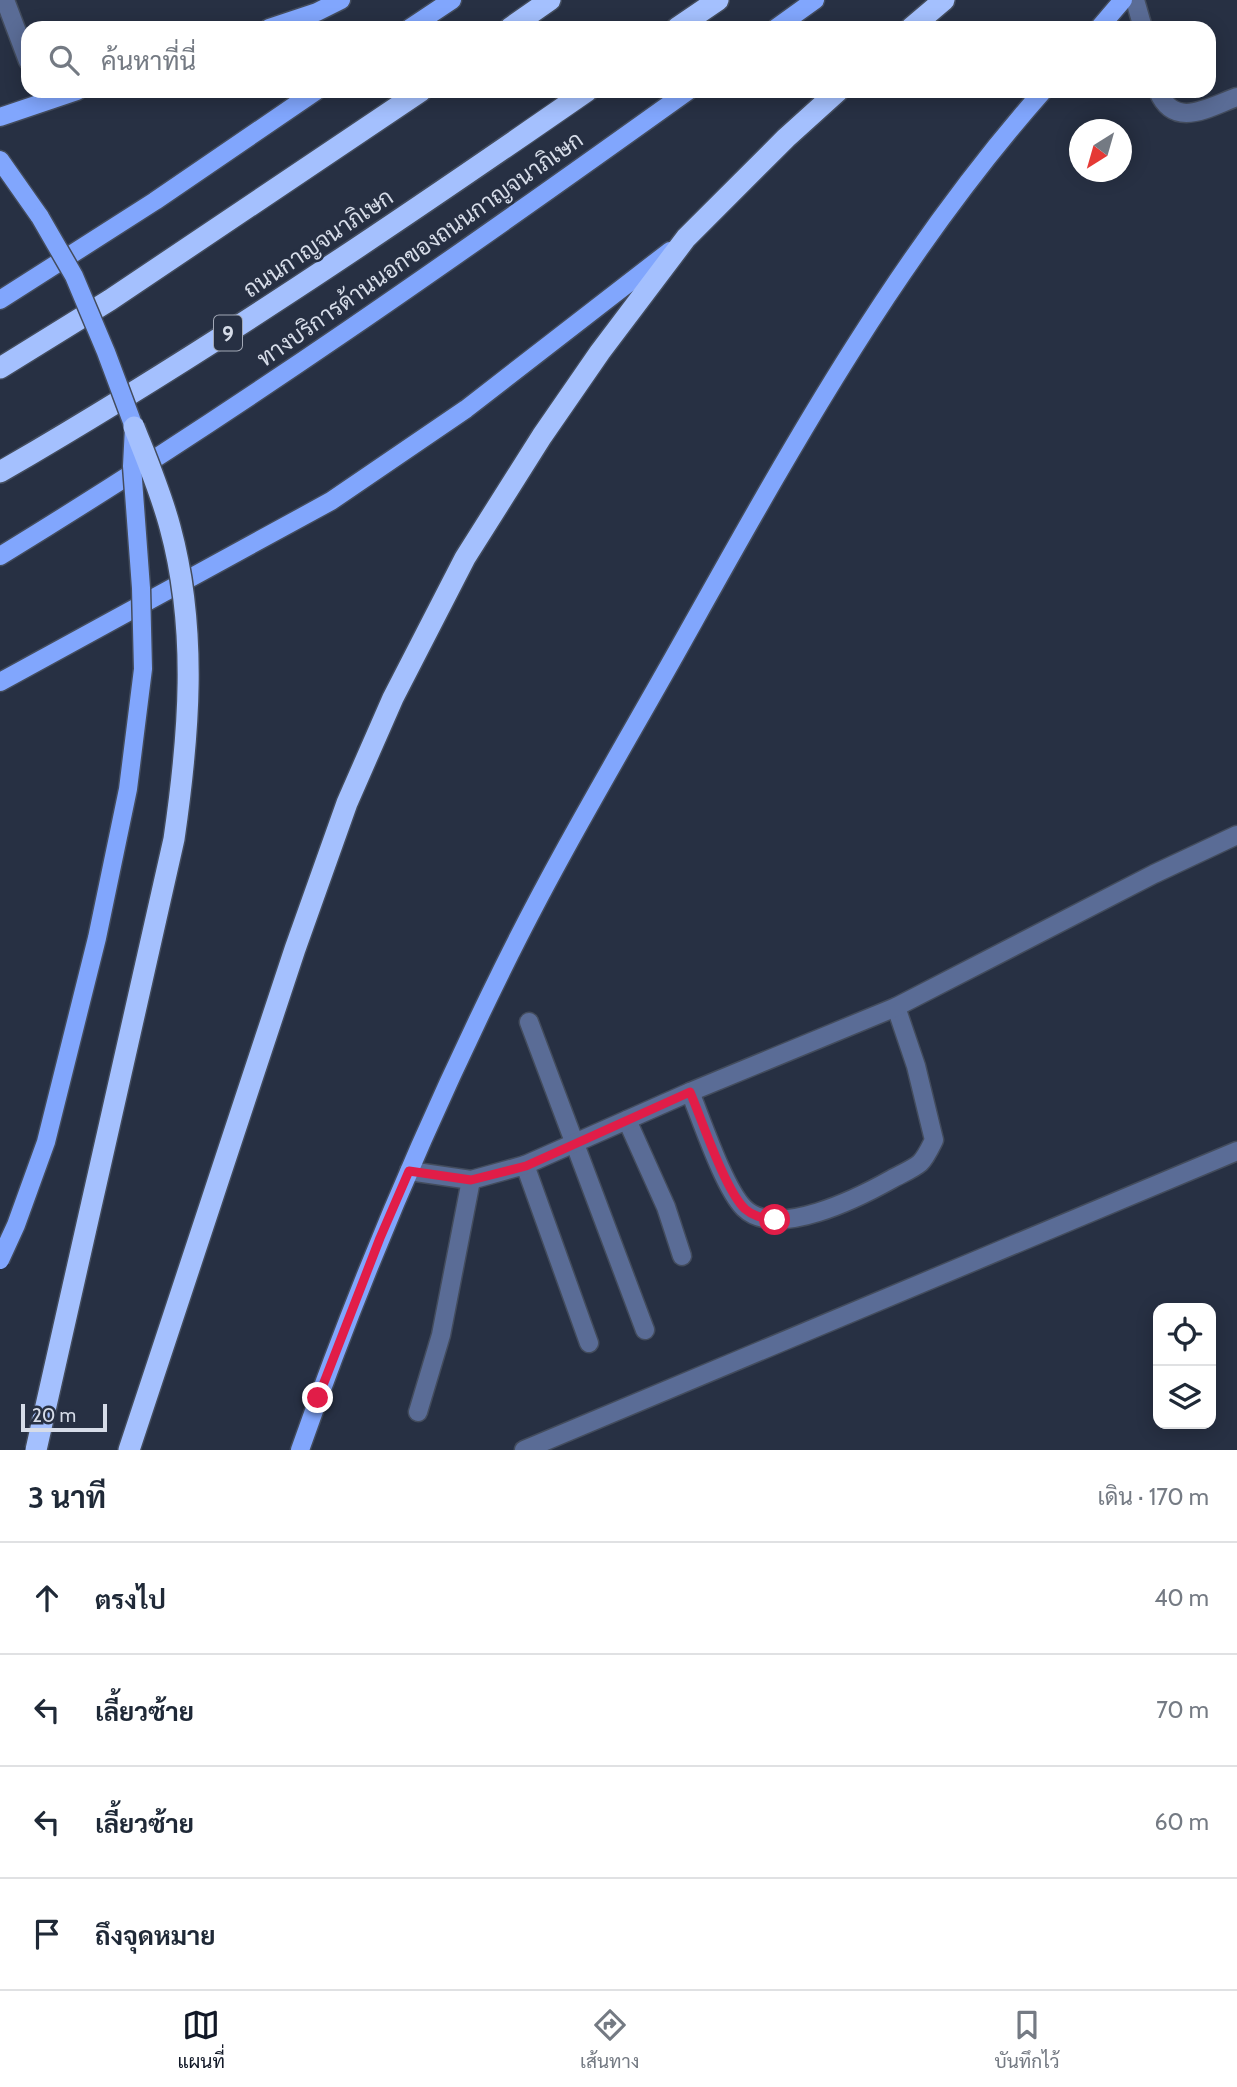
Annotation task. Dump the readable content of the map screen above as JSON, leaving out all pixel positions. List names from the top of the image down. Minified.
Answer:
{"streets":{"highway":["ถนนกาญจนาภิเษก","9"],"main road":["ทางบริการด้านนอกของถนนกาญจนาภิเษก"]},"scale_bar":"20 m","north":"bottom left","page":{"search":"ค้นหาที่นี่","scale":"20 m","heading":["3 นาที","เดิน · 170 m"],"list":[["ตรงไป","40 m"],["เลี้ยวซ้าย","70 m"],["เลี้ยวซ้าย","60 m"],"ถึงจุดหมาย"],"nav":["แผนที่","เส้นทาง","บันทึกไว้"]}}
